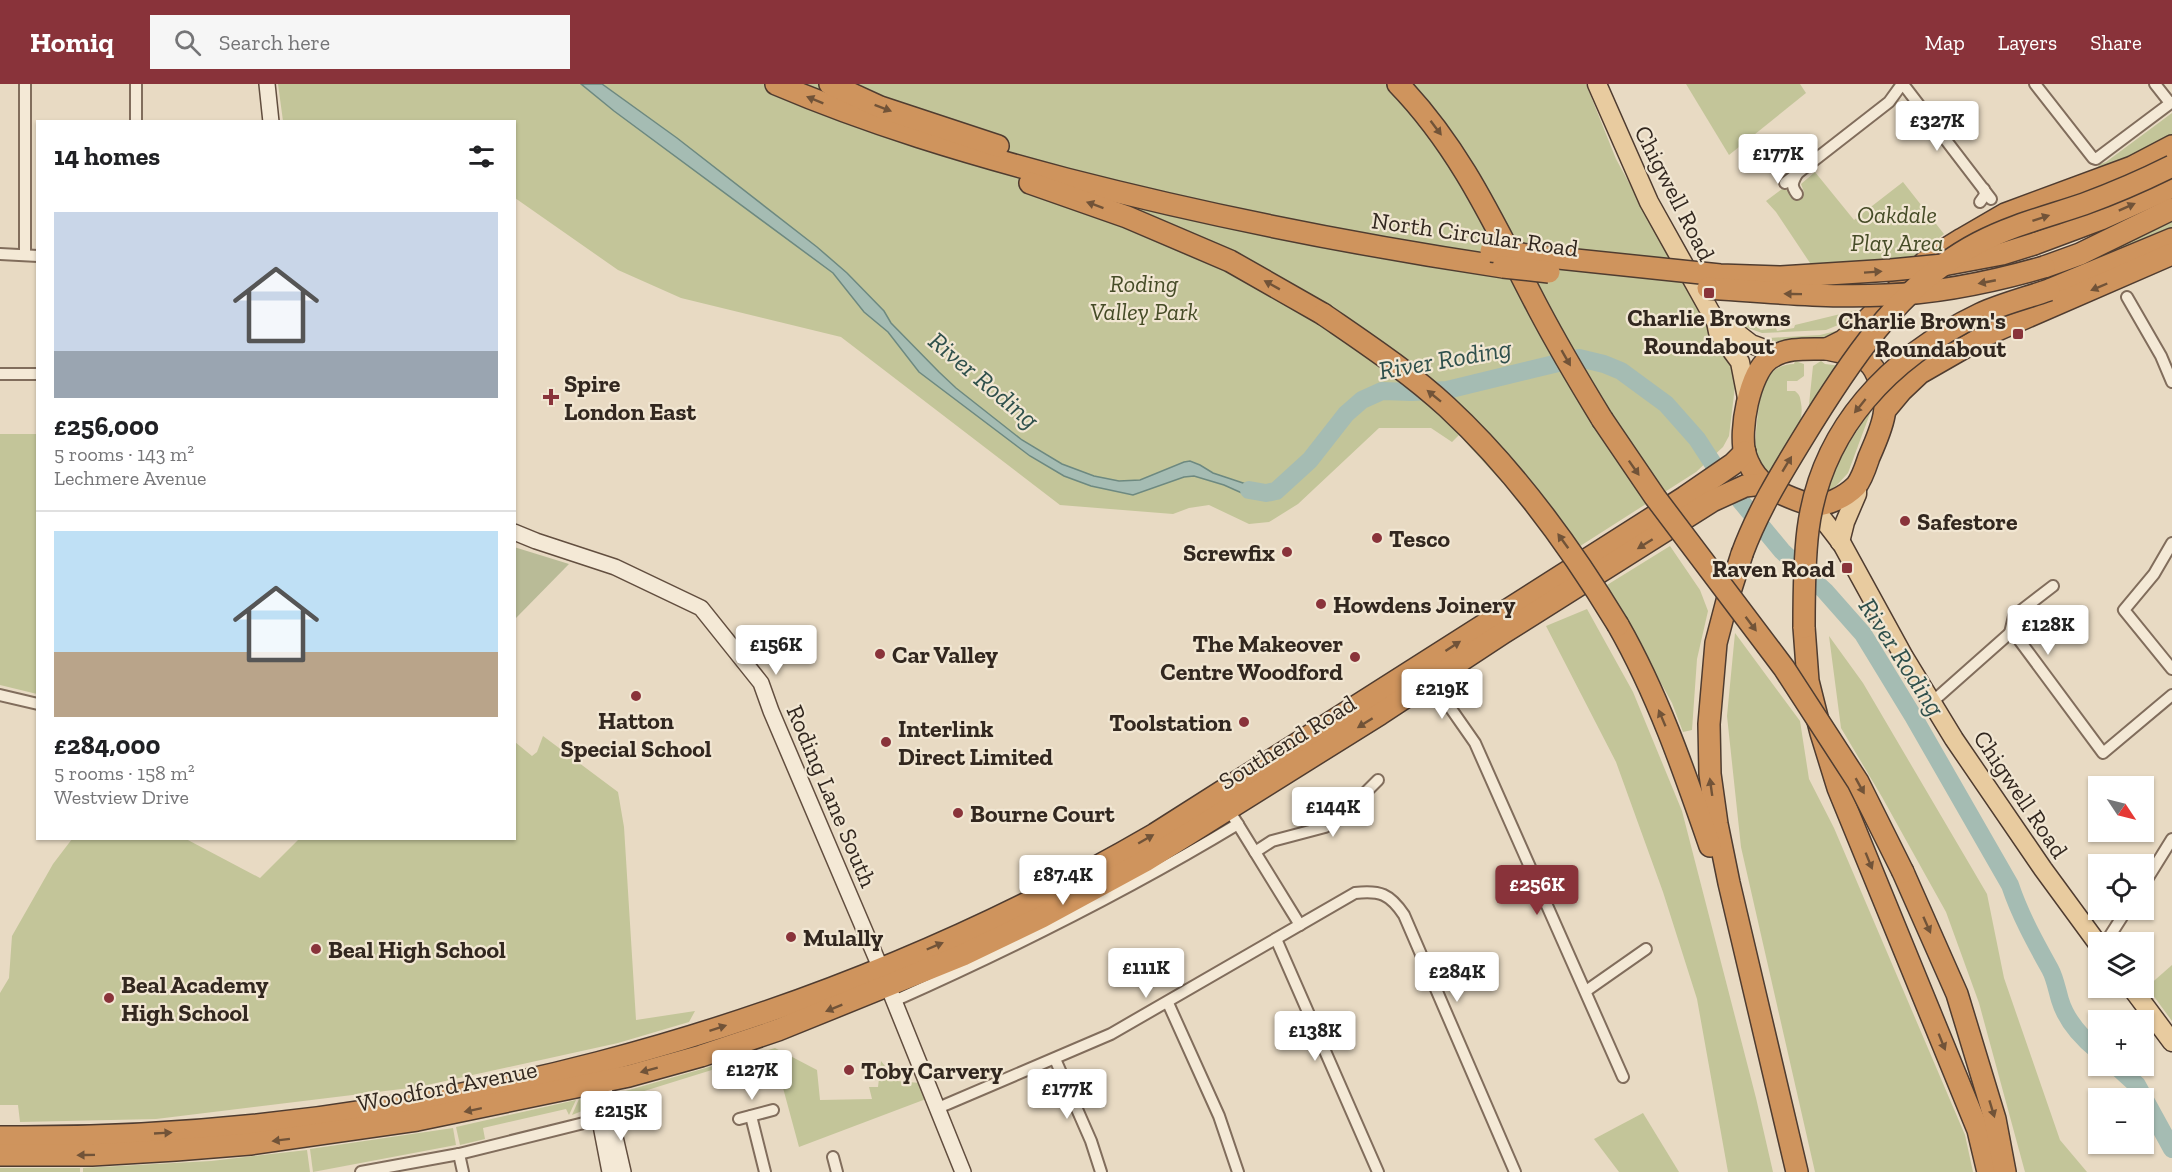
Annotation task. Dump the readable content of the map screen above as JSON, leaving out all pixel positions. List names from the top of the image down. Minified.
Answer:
{"streets":{"highway":["North Circular Road","Southend Road","Woodford Avenue"],"main road":["Chigwell Road"],"street":["Roding Lane South"]},"crossings":[["Chigwell Road","Southend Road"],["Southend Road","Roding Lane South"],["Southend Road","Woodford Avenue"],["Roding Lane South","Woodford Avenue"]],"water":["River Roding"],"parks":["Oakdale Play Area","Roding Valley Park"],"places":{"transit":["Charlie Browns Roundabout","Charlie Brown's Roundabout","Raven Road"],"health":["Spire London East"],"other":["Safestore","Tesco","Screwfix","Howdens Joinery","Car Valley","The Makeover Centre Woodford","Hatton Special School","Toolstation","Interlink Direct Limited","Bourne Court","Mulally","Beal High School","Beal Academy High School","Toby Carvery"]},"north":"bottom right","page":{"header":"Homiq","search":"Search here","nav":["Map","Layers","Share"],"price":["£327K","£177K","£128K","£156K","£219K","£144K","£87.4K","£256K","£111K","£284K","£138K","£127K","£177K","£215K"],"heading":"14 homes","list":[{"name":"£256,000","note":"5 rooms · 143 m² · Lechmere Avenue"},{"name":"£284,000","note":"5 rooms · 158 m² · Westview Drive"}],"map_buttons":["+","−"]}}
